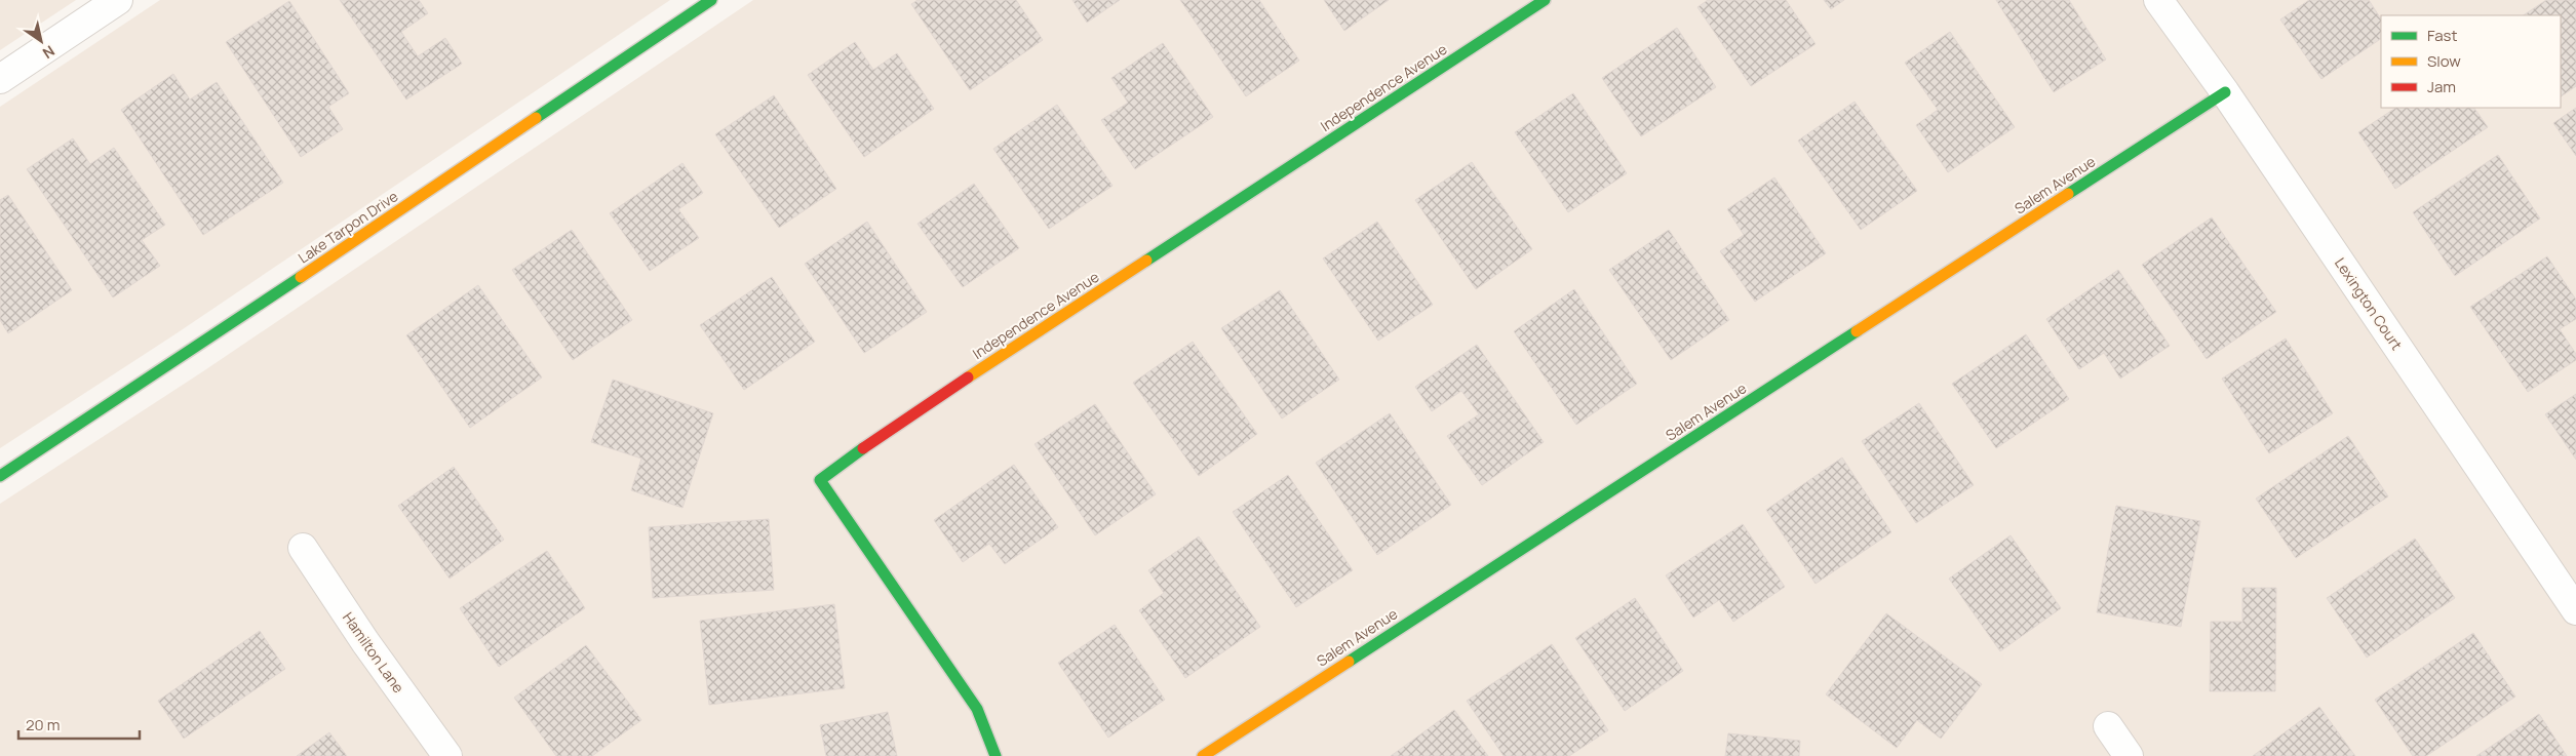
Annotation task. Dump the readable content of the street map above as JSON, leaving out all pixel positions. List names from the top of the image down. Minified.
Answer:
{"streets":{"street":["Independence Avenue","Salem Avenue","Lake Tarpon Drive","Lexington Court","Hamilton Lane"]},"crossings":[["Salem Avenue","Lexington Court"]],"legend":["Fast","Slow","Jam"],"scale_bar":"20 m","north":"bottom right"}
